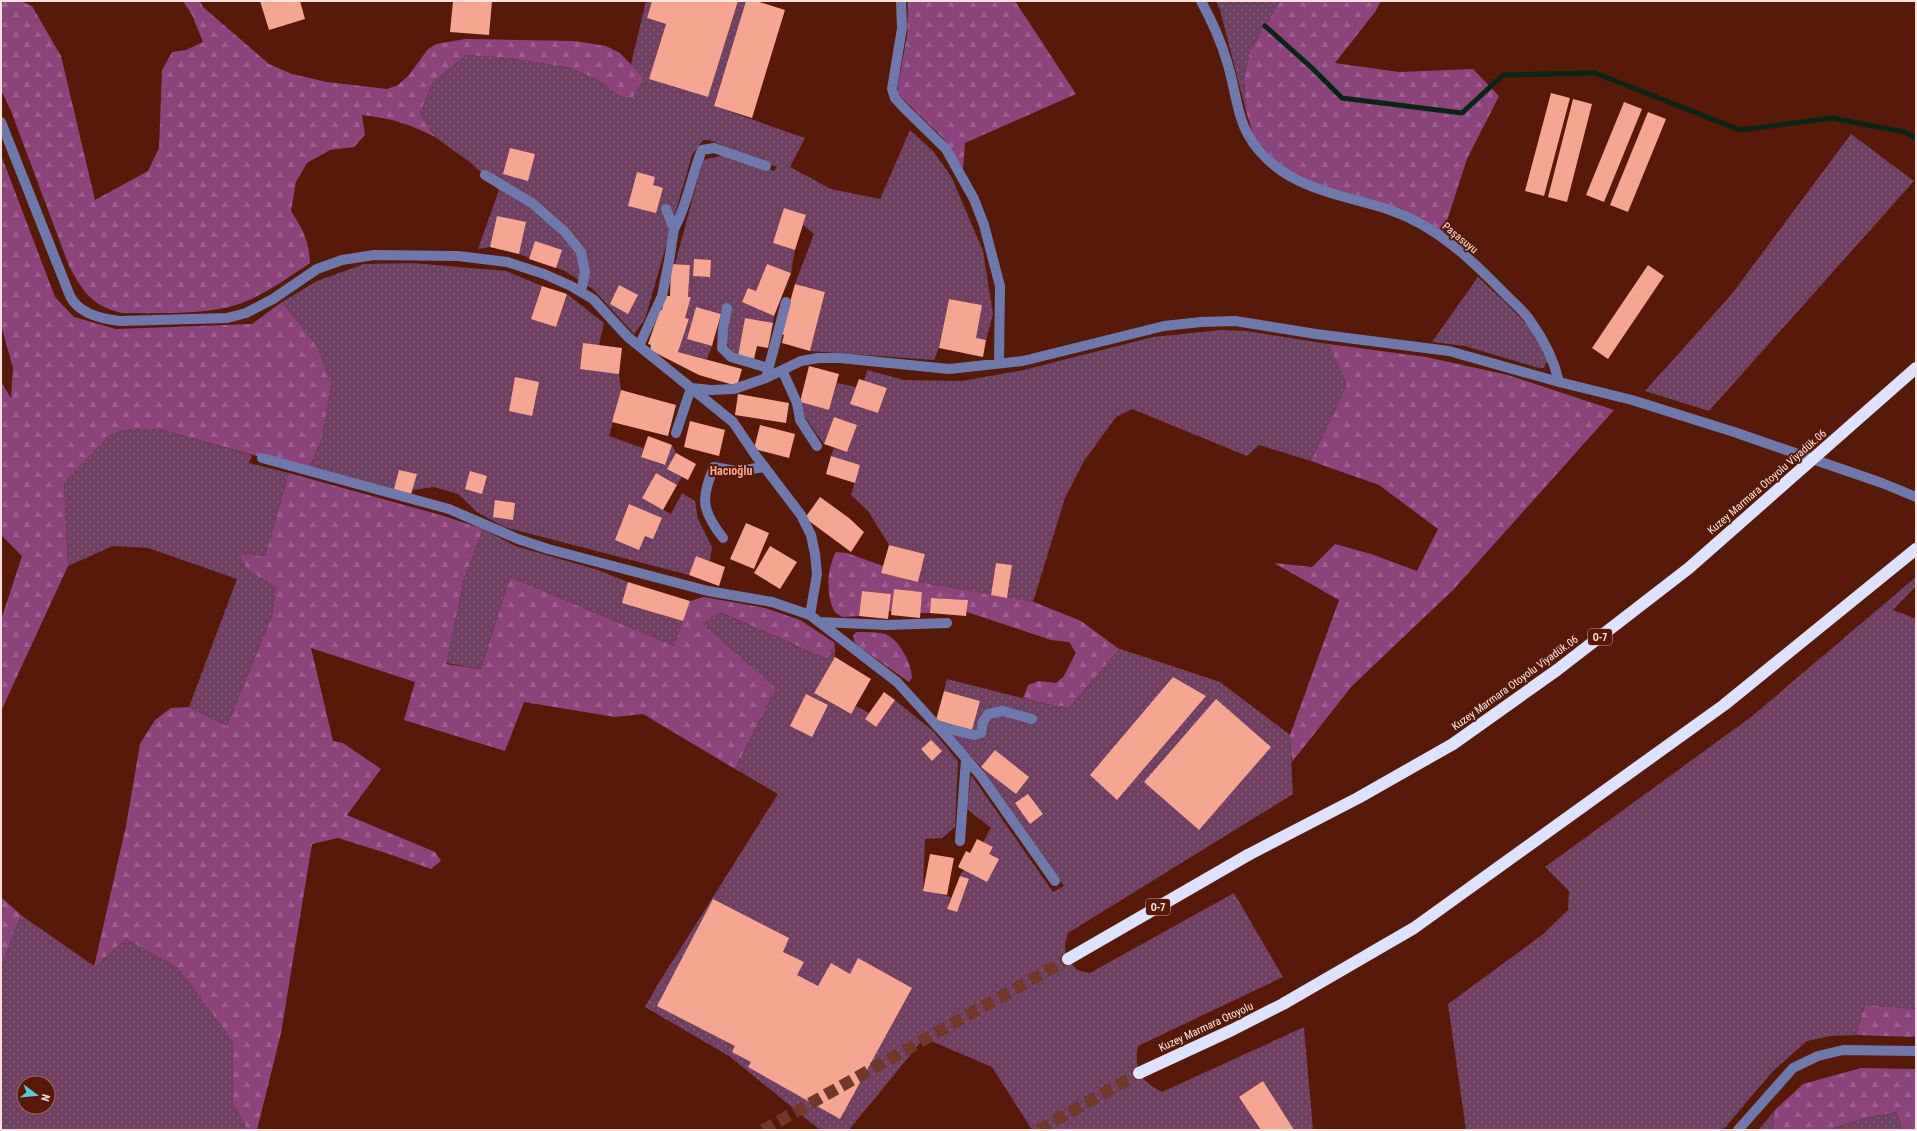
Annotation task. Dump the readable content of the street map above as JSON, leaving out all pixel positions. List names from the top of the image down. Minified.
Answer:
{"streets":{"highway":["Kuzey Marmara Otoyolu Viyadük.06","O-7","Kuzey Marmara Otoyolu"],"street":["Paşasuyu"]},"districts":["Hacıoğlu"],"north":"right"}
